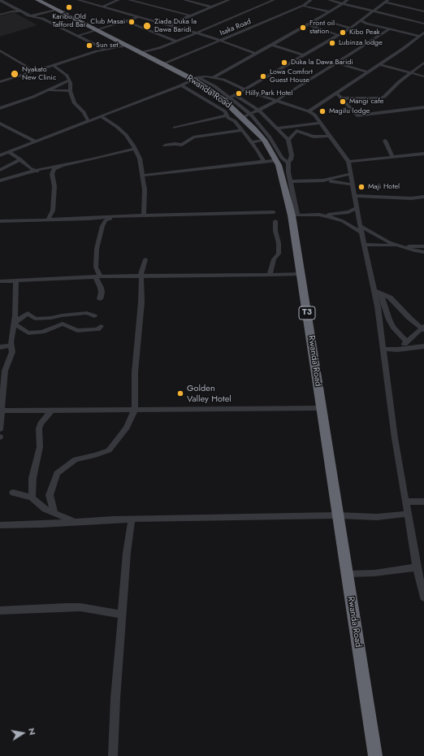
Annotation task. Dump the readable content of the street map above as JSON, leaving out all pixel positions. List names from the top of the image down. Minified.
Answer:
{"streets":{"highway":["Rwanda Road","T3"],"street":["Isaka Road"]},"crossings":[["Isaka Road","Rwanda Road"]],"places":["Karibu Old Tafford Bar","Club Masai","Ziada Duka la Dawa Baridi","Front oil station","Kibo Peak","Lubinza lodge","Sun set","Duka la Dawa Baridi","Nyakato New Clinic","Lowa Comfort Guest House","Hilly Park Hotel","Mangi cafe","Magilu lodge","Maji Hotel","Golden Valley Hotel"],"north":"right"}
